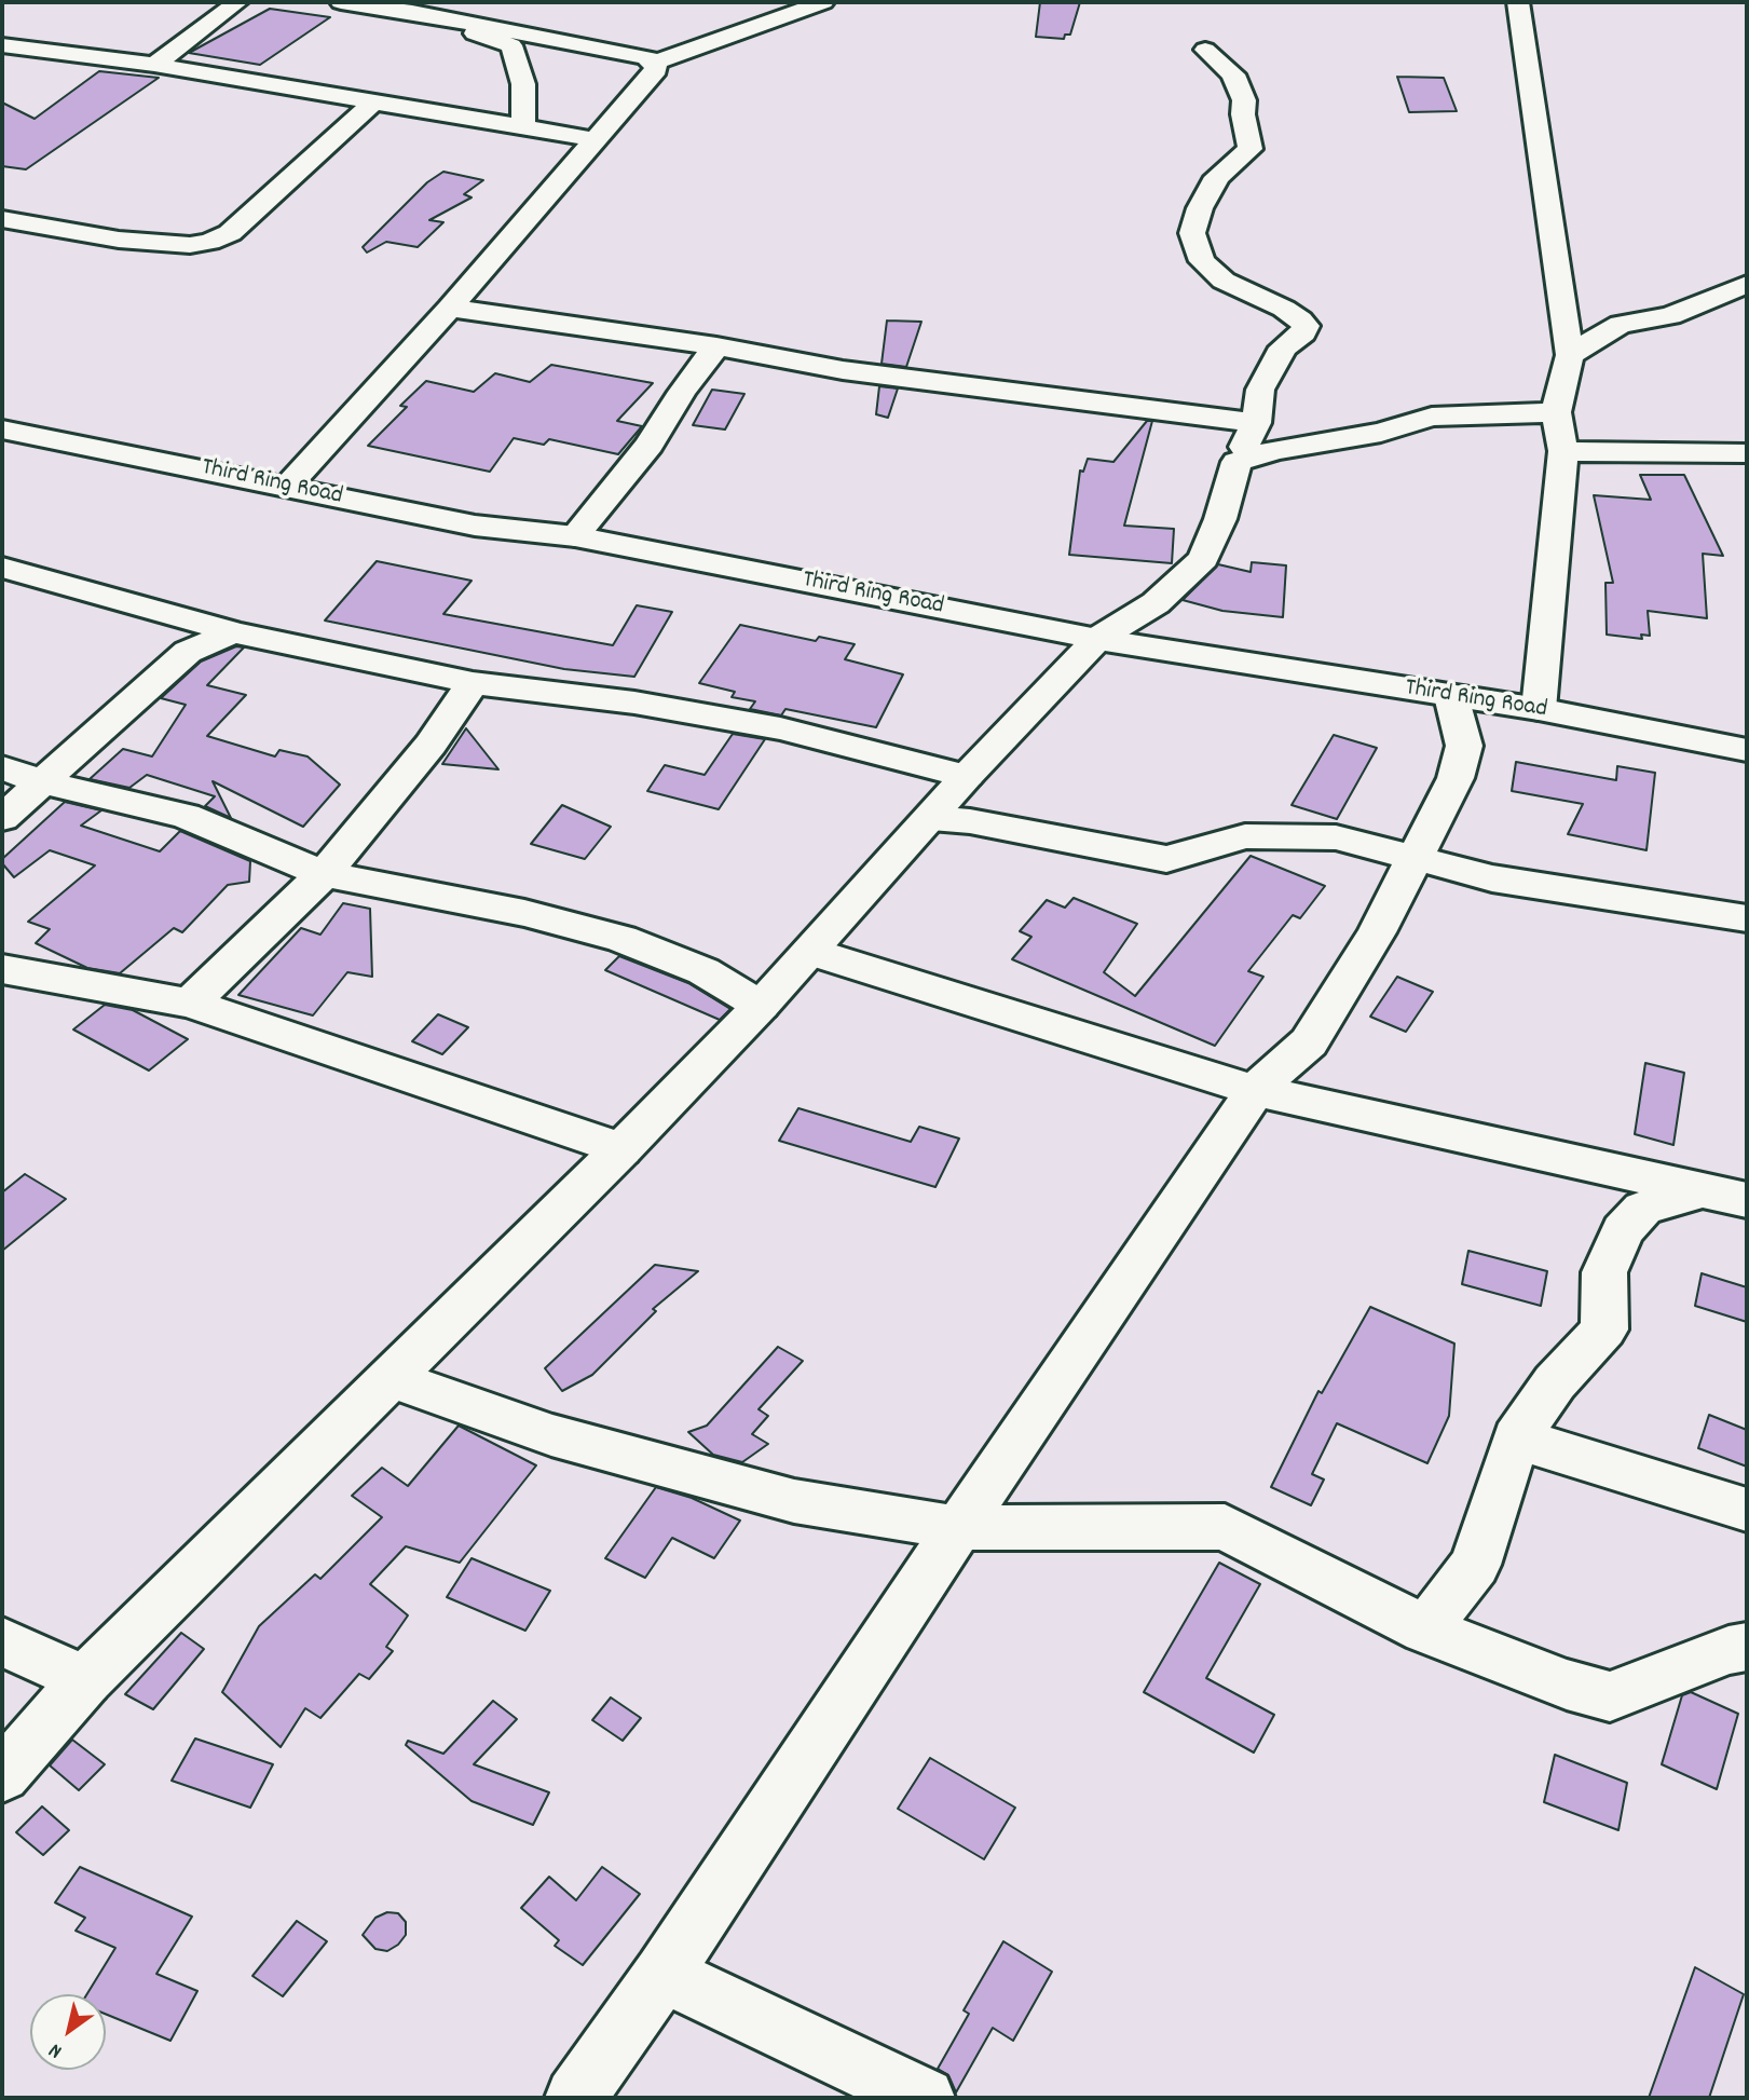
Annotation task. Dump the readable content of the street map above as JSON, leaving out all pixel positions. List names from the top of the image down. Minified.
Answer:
{"streets":{"street":["Third Ring Road"]},"north":"bottom left"}
